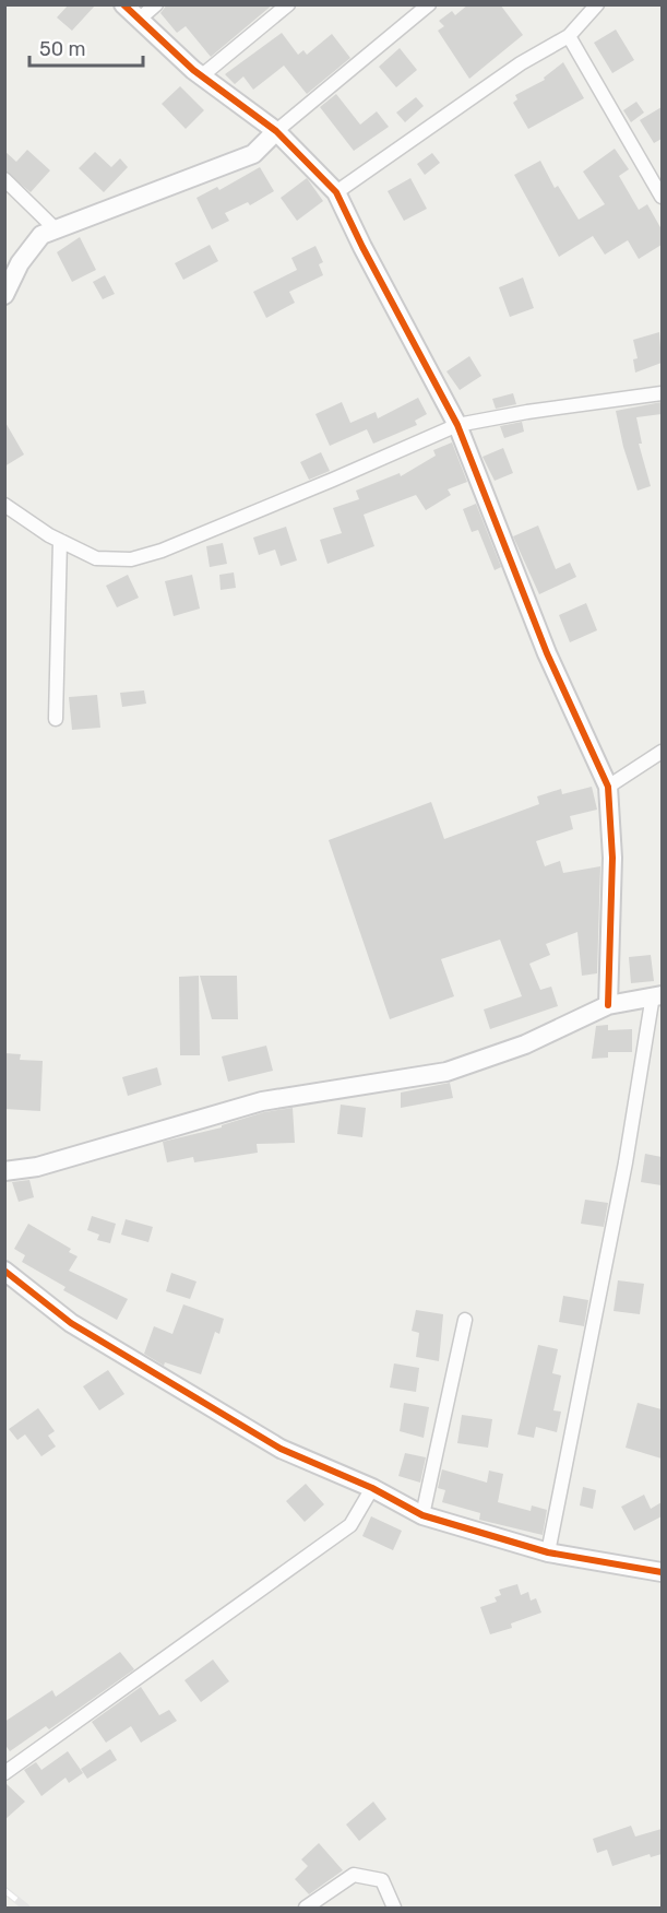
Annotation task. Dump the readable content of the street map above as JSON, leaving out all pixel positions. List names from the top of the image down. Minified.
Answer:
{"scale_bar":"50 m"}
